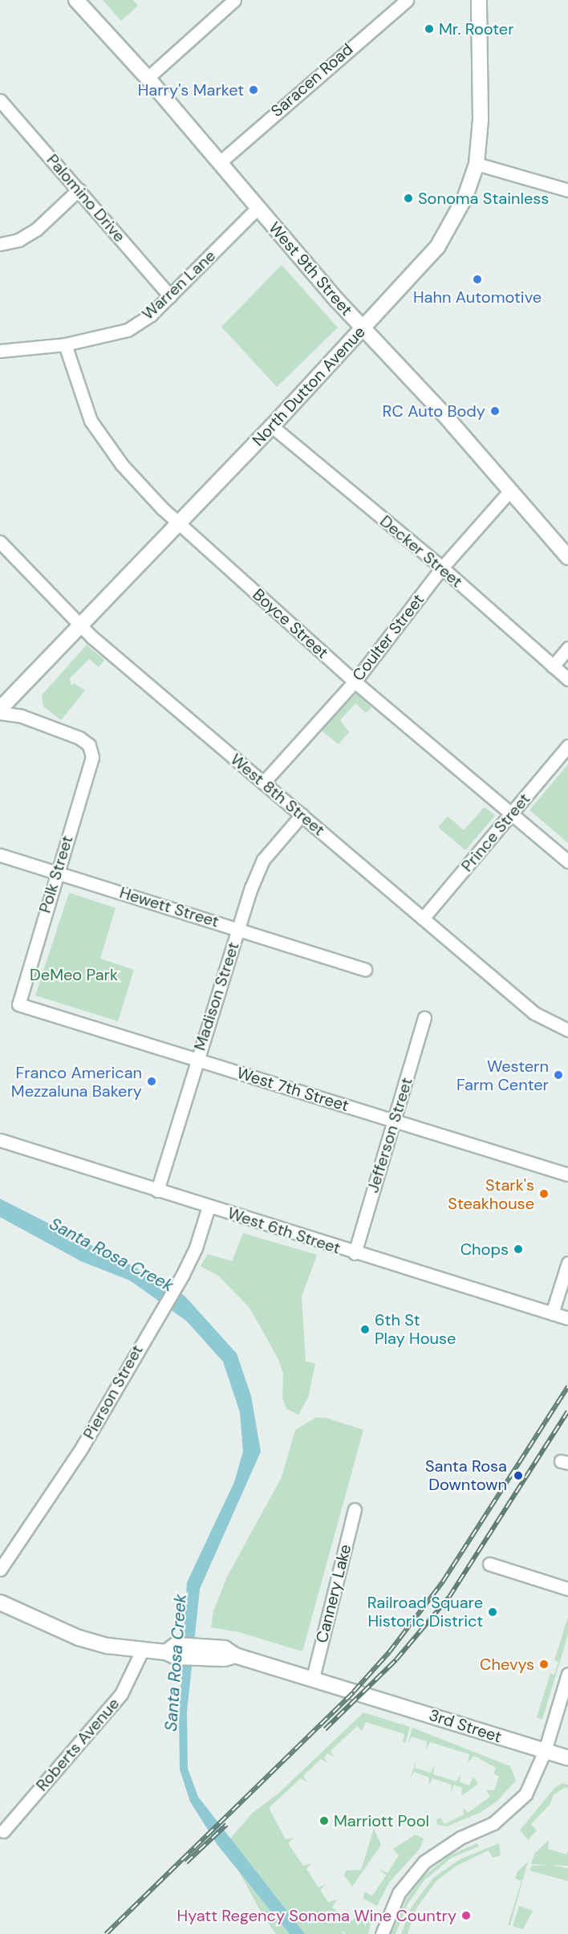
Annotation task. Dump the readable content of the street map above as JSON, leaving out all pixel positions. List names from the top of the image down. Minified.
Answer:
{"streets":{"main road":["West 9th Street","North Dutton Avenue","3rd Street"],"street":["Saracen Road","Palomino Drive","Warren Lane","Decker Street","Boyce Street","Coulter Street","West 8th Street","Prince Street","Polk Street","Hewett Street","Madison Street","West 7th Street","Jefferson Street","West 6th Street","Pierson Street","Cannery Lake","Roberts Avenue"]},"crossings":[["Saracen Road","West 9th Street"],["Palomino Drive","Warren Lane"],["West 9th Street","Warren Lane"],["West 9th Street","North Dutton Avenue"],["West 9th Street","Coulter Street"],["Warren Lane","Boyce Street"],["North Dutton Avenue","Decker Street"],["North Dutton Avenue","Boyce Street"],["North Dutton Avenue","West 8th Street"],["Decker Street","Coulter Street"],["Boyce Street","Coulter Street"],["Boyce Street","Prince Street"],["Coulter Street","West 8th Street"],["West 8th Street","Prince Street"],["West 8th Street","Madison Street"],["Polk Street","Hewett Street"],["Polk Street","West 7th Street"],["Hewett Street","Madison Street"],["Madison Street","West 7th Street"],["Madison Street","West 6th Street"],["West 7th Street","Jefferson Street"],["Jefferson Street","West 6th Street"],["West 6th Street","Pierson Street"],["Cannery Lake","3rd Street"],["3rd Street","Roberts Avenue"]],"water":["Santa Rosa Creek"],"parks":["DeMeo Park"],"places":["Mr. Rooter","Harry's Market","Sonoma Stainless","Hahn Automotive","RC Auto Body","Western Farm Center","Franco American Mezzaluna Bakery","Stark's Steakhouse","Chops","6th St Play House","Santa Rosa Downtown","Railroad Square Historic District","Chevys","Marriott Pool","Hyatt Regency Sonoma Wine Country"]}
